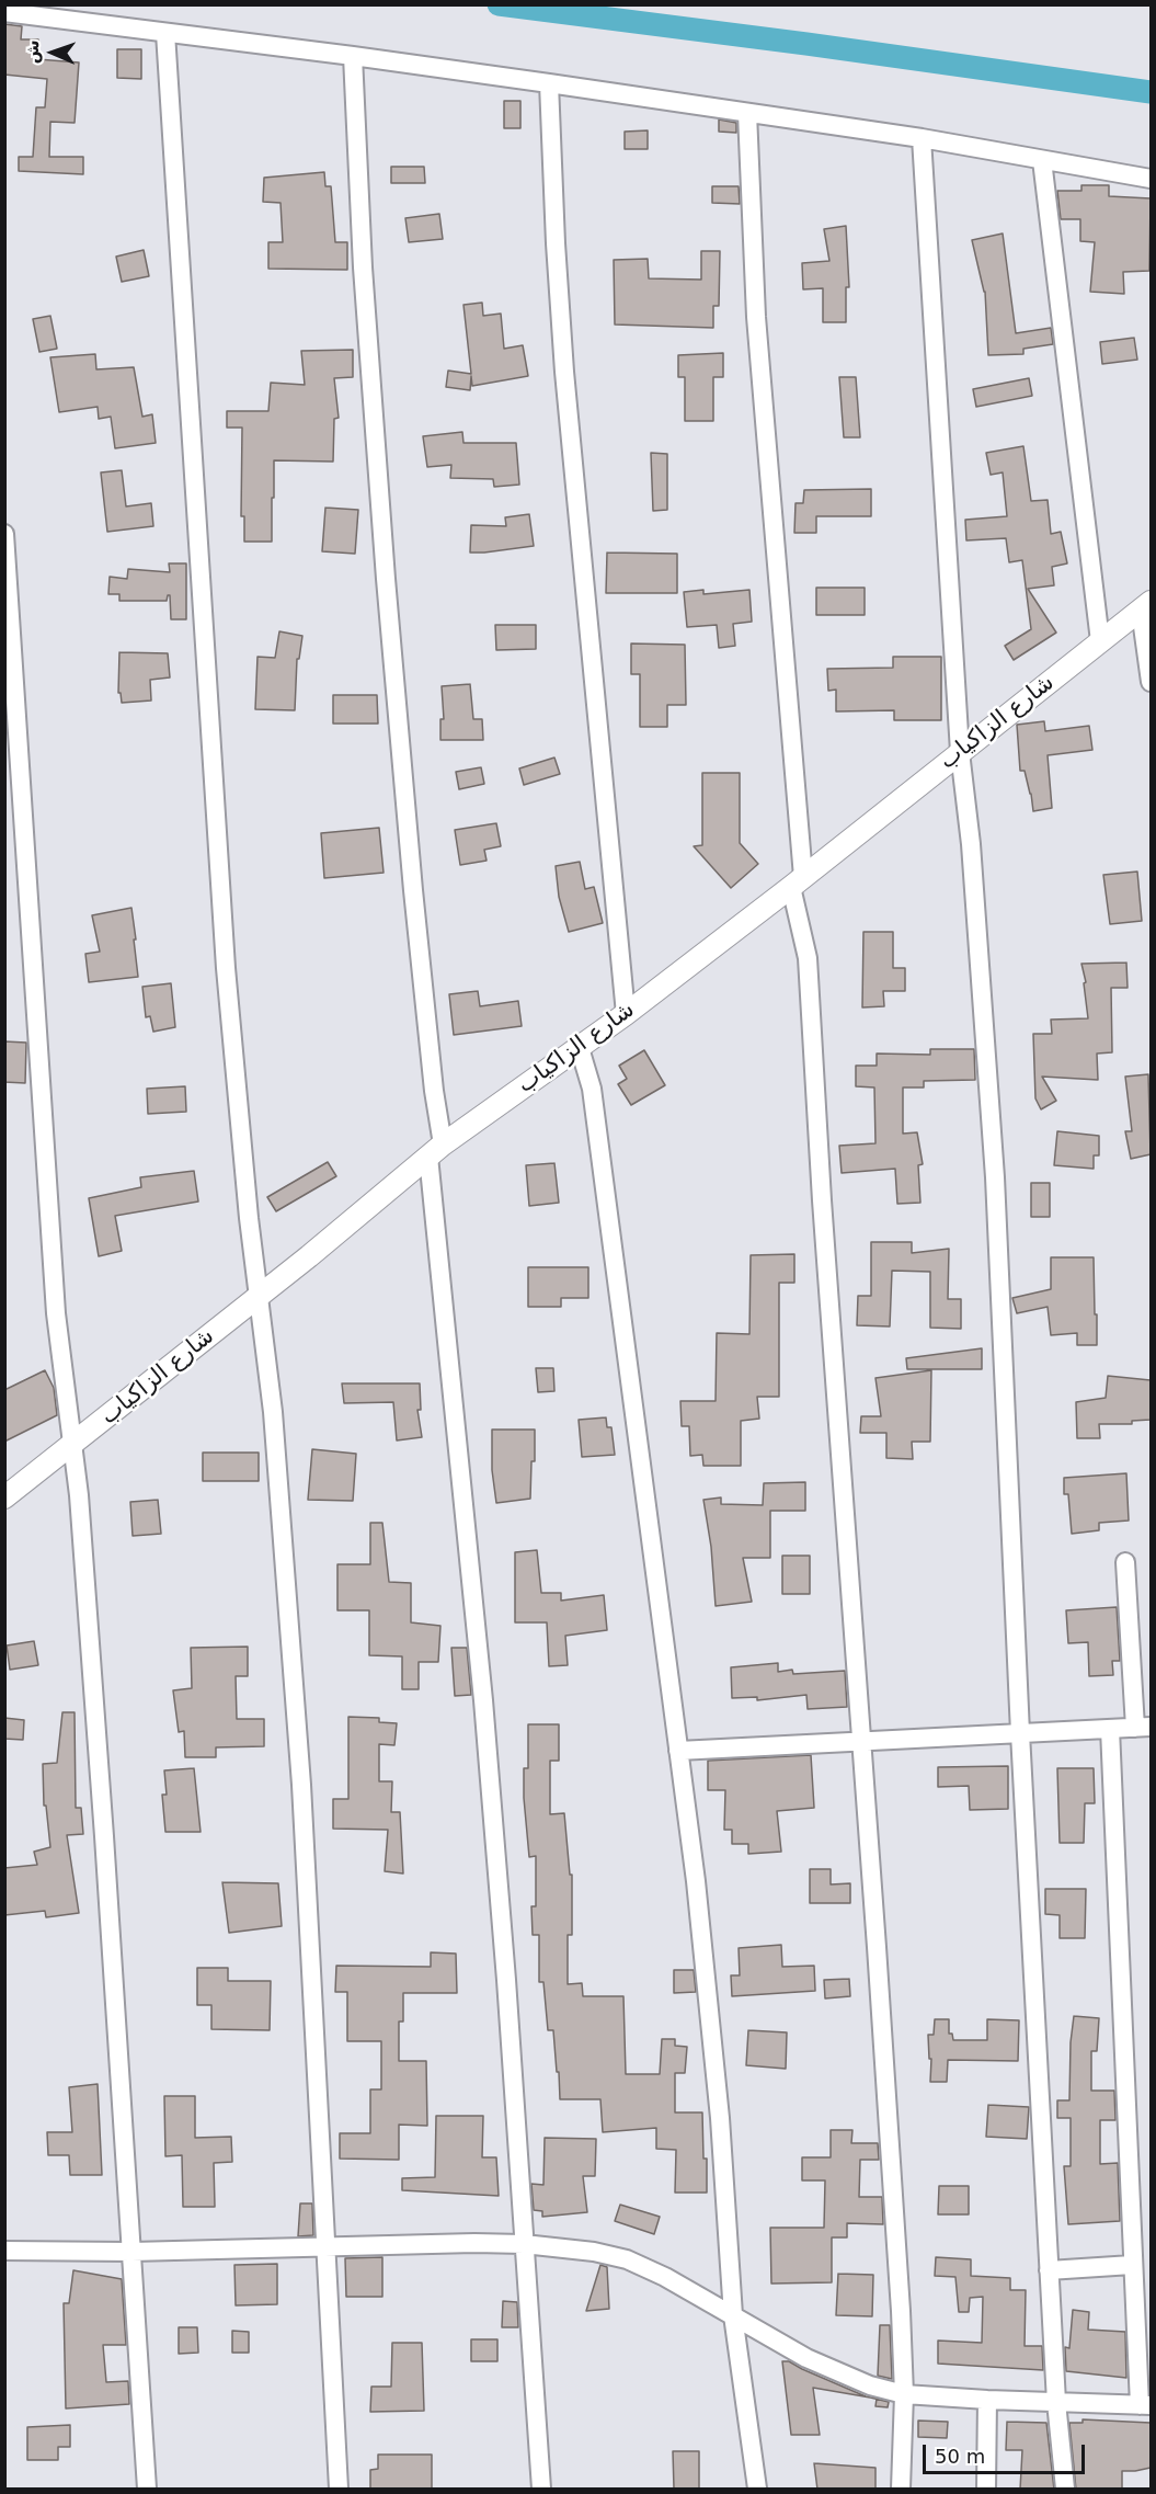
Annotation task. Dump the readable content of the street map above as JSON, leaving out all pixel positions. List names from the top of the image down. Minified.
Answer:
{"streets":{"street":["شارع الزاكياب"]},"scale_bar":"50 m","north":"left"}
